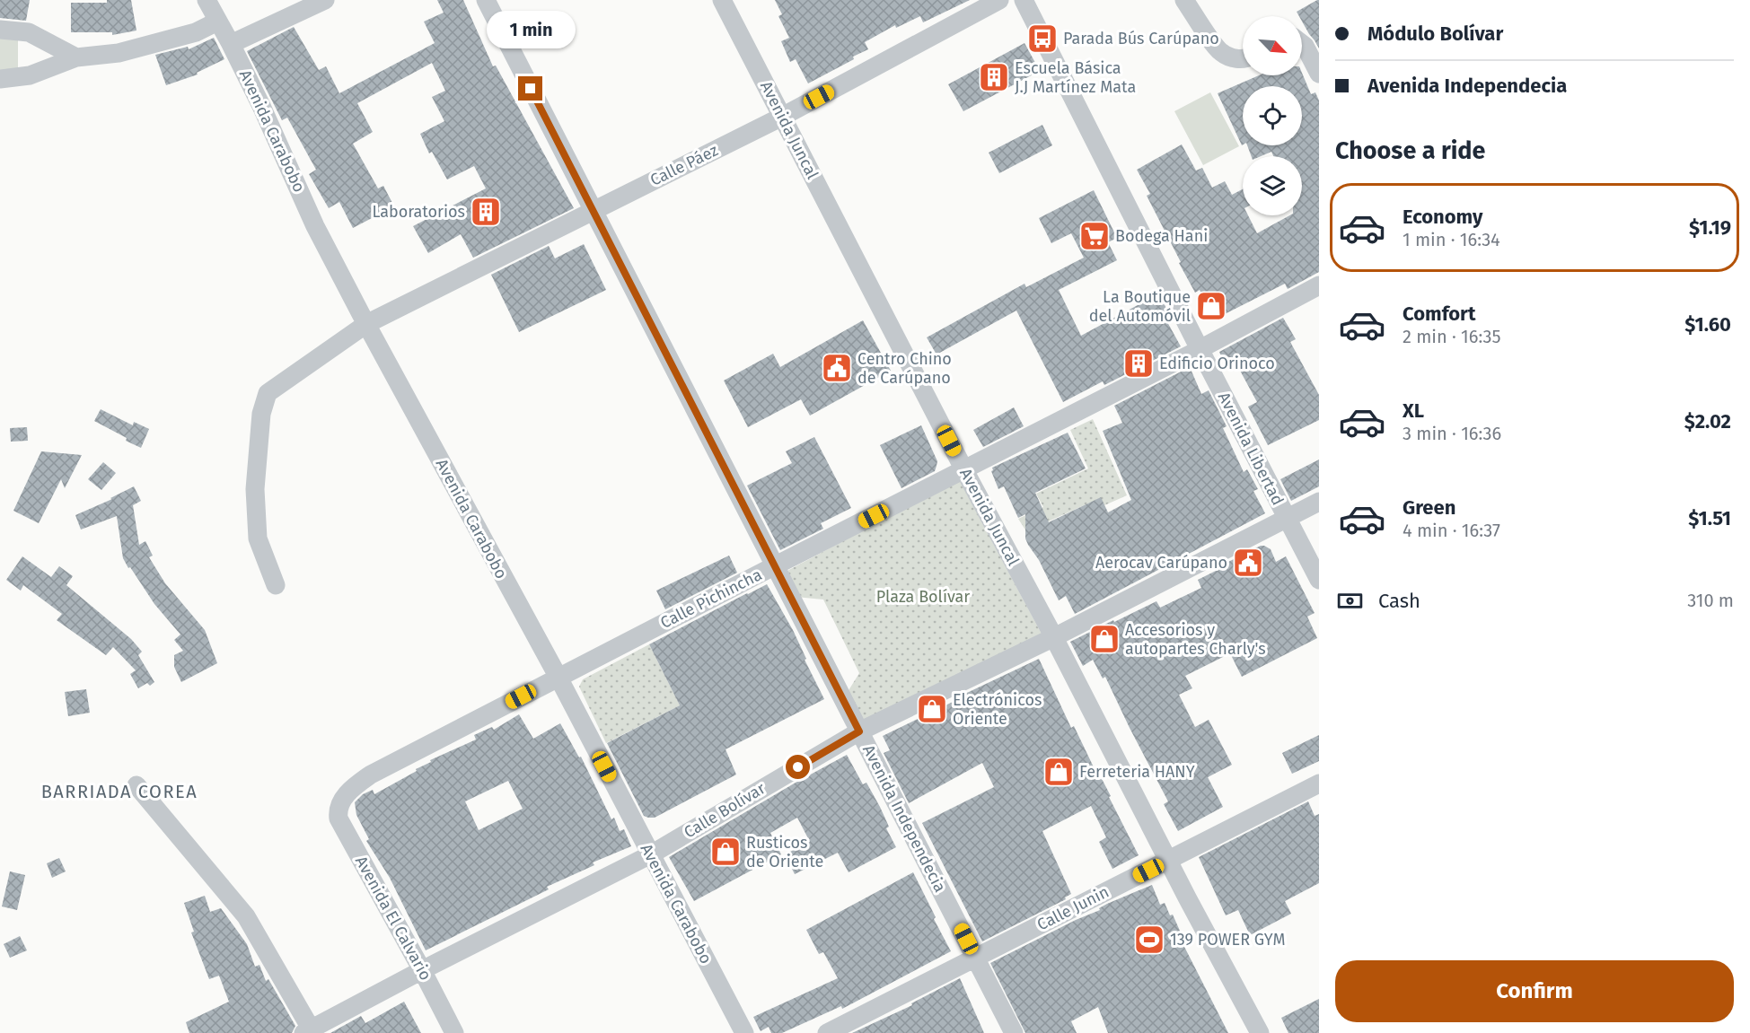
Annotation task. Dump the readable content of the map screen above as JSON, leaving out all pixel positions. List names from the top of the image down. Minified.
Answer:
{"streets":{"street":["Avenida Juncal","Avenida Carabobo","Calle Páez","Avenida Libertad","Calle Pichincha","Calle Bolívar","Avenida Independecia","Calle Junin","Avenida El Calvario"]},"crossings":[["Avenida Juncal","Calle Páez"],["Avenida Juncal","Calle Pichincha"],["Avenida Juncal","Calle Bolívar"],["Avenida Juncal","Calle Junin"],["Avenida Carabobo","Calle Páez"],["Avenida Carabobo","Calle Pichincha"],["Avenida Carabobo","Calle Bolívar"],["Calle Páez","Avenida Independecia"],["Avenida Libertad","Calle Pichincha"],["Avenida Libertad","Calle Bolívar"],["Calle Pichincha","Avenida Independecia"],["Calle Pichincha","Avenida El Calvario"],["Calle Bolívar","Avenida Independecia"],["Calle Bolívar","Avenida El Calvario"],["Avenida Independecia","Calle Junin"]],"districts":["BARRIADA COREA"],"parks":["Plaza Bolívar"],"places":{"bus stop":["Parada Bús Carúpano"],"building":["Escuela Básica J.J Martínez Mata","Laboratorios","Edificio Orinoco"],"supermarket":["Bodega Hani"],"shop":["La Boutique del Automóvil","Accesorios y autopartes Charly's","Electrónicos Oriente","Ferreteria HANY","Rusticos de Oriente"],"public building":["Centro Chino de Carúpano","Aerocav Carúpano"],"sports":["139 POWER GYM"]},"north":"bottom right","page":{"banner":["Módulo Bolívar","Avenida Independecia"],"bubble":"1 min","heading":"Choose a ride","list":[{"name":"Economy","note":"1 min · 16:34","value":"$1.19"},{"name":"Comfort","note":"2 min · 16:35","value":"$1.60"},{"name":"XL","note":"3 min · 16:36","value":"$2.02"},{"name":"Green","note":"4 min · 16:37","value":"$1.51"}],"pay":["Cash","310 m"],"buttons":"Confirm"}}
